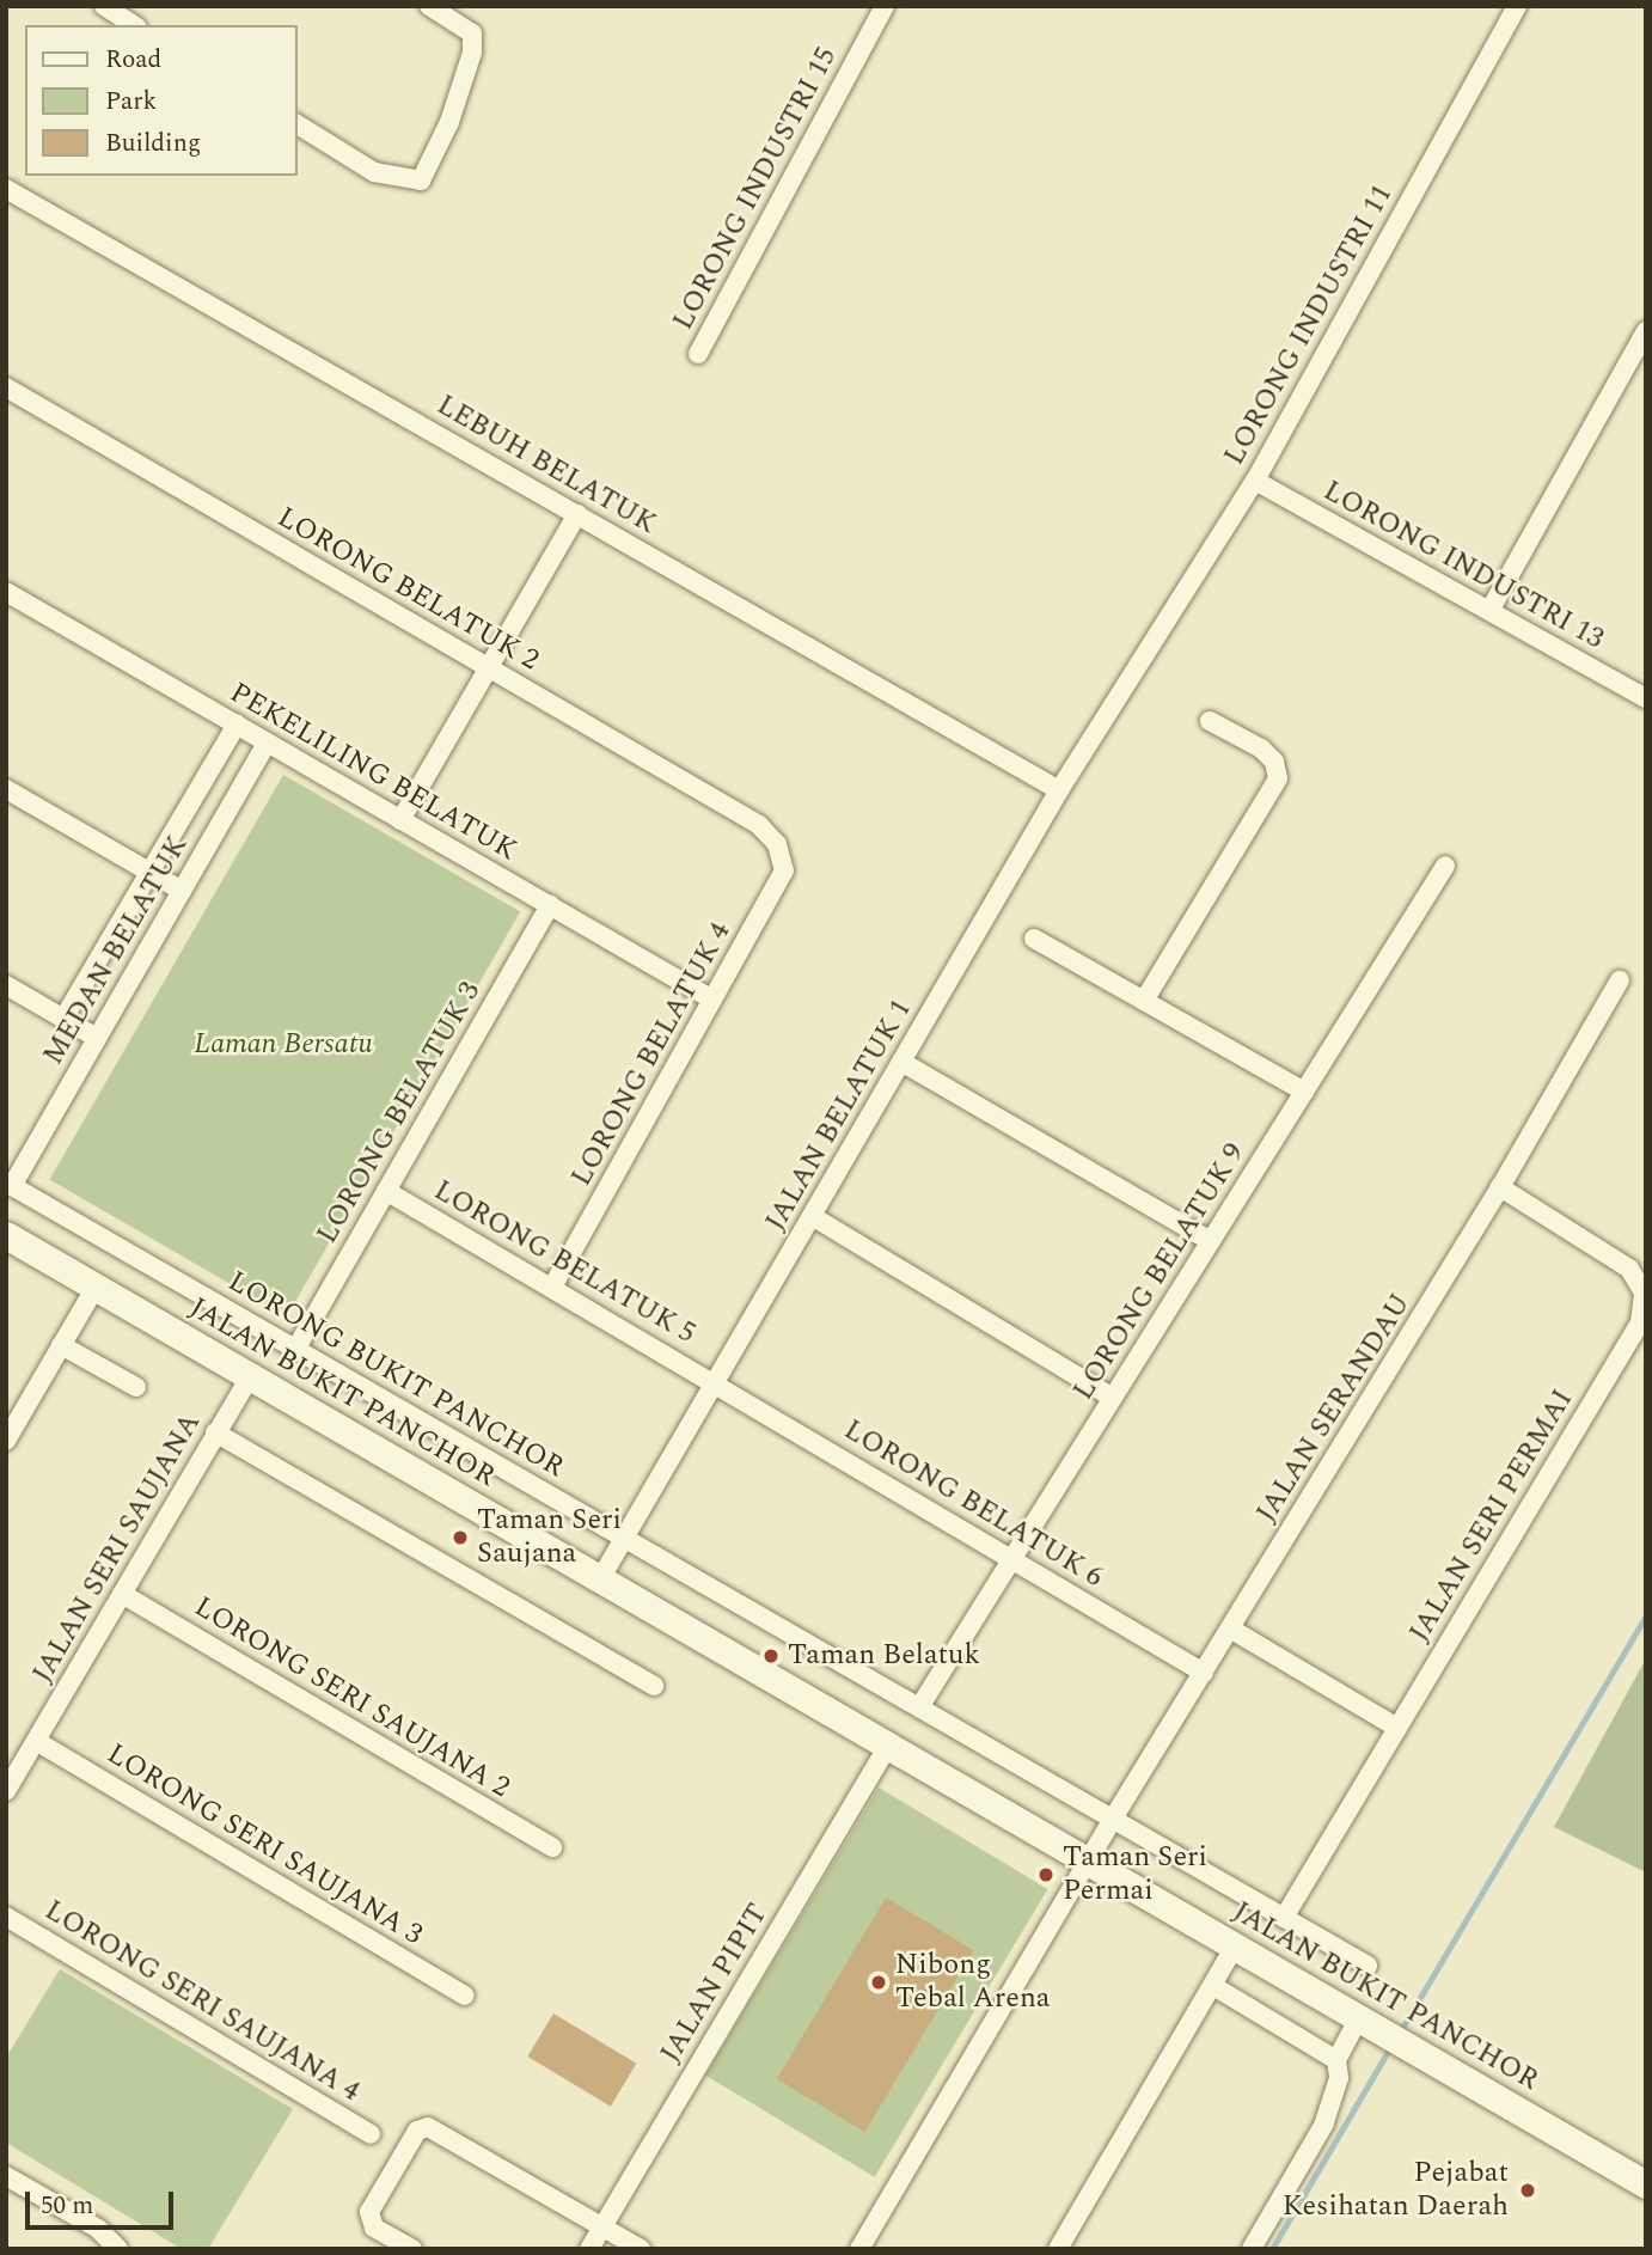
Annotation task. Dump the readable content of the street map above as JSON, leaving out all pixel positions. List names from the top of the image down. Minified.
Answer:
{"streets":{"main road":["JALAN BUKIT PANCHOR"],"street":["LORONG INDUSTRI 15","LORONG INDUSTRI 11","LEBUH BELATUK","LORONG INDUSTRI 13","LORONG BELATUK 2","PEKELILING BELATUK","MEDAN BELATUK","LORONG BELATUK 4","LORONG BELATUK 3","JALAN BELATUK 1","LORONG BELATUK 5","LORONG BELATUK 9","LORONG BUKIT PANCHOR","JALAN SERANDAU","LORONG BELATUK 6","JALAN SERI PERMAI","JALAN SERI SAUJANA","LORONG SERI SAUJANA 2","LORONG SERI SAUJANA 3","JALAN PIPIT","LORONG SERI SAUJANA 4"]},"crossings":[["LORONG INDUSTRI 11","LORONG INDUSTRI 13"],["LORONG INDUSTRI 11","JALAN BELATUK 1"],["LEBUH BELATUK","JALAN BELATUK 1"],["LORONG BELATUK 2","LORONG BELATUK 4"],["PEKELILING BELATUK","MEDAN BELATUK"],["PEKELILING BELATUK","LORONG BELATUK 4"],["PEKELILING BELATUK","LORONG BELATUK 3"],["MEDAN BELATUK","LORONG BUKIT PANCHOR"],["LORONG BELATUK 4","LORONG BELATUK 5"],["LORONG BELATUK 3","LORONG BELATUK 5"],["LORONG BELATUK 3","LORONG BUKIT PANCHOR"],["JALAN BELATUK 1","LORONG BELATUK 5"],["JALAN BELATUK 1","LORONG BUKIT PANCHOR"],["JALAN BELATUK 1","JALAN BUKIT PANCHOR"],["JALAN BELATUK 1","LORONG BELATUK 6"],["LORONG BELATUK 5","LORONG BELATUK 6"],["LORONG BELATUK 9","LORONG BUKIT PANCHOR"],["LORONG BELATUK 9","LORONG BELATUK 6"],["LORONG BUKIT PANCHOR","JALAN SERANDAU"],["LORONG BUKIT PANCHOR","JALAN SERI PERMAI"],["JALAN BUKIT PANCHOR","JALAN SERANDAU"],["JALAN BUKIT PANCHOR","JALAN SERI SAUJANA"],["JALAN BUKIT PANCHOR","JALAN PIPIT"],["JALAN SERANDAU","LORONG BELATUK 6"],["JALAN SERANDAU","JALAN SERI PERMAI"],["JALAN SERI SAUJANA","LORONG SERI SAUJANA 2"],["JALAN SERI SAUJANA","LORONG SERI SAUJANA 3"]],"parks":["Laman Bersatu"],"places":["Taman Seri Saujana","Taman Belatuk","Taman Seri Permai","Nibong Tebal Arena","Pejabat Kesihatan Daerah"],"legend":["Road","Park","Building"],"scale_bar":"50 m"}
